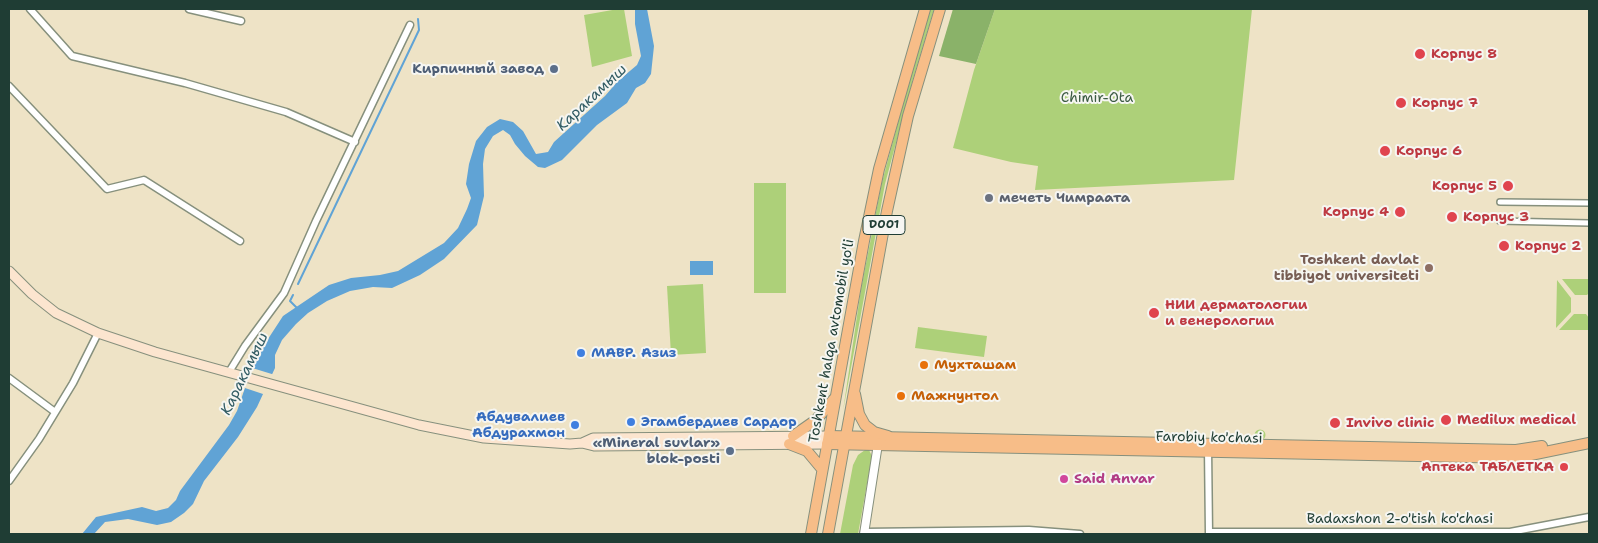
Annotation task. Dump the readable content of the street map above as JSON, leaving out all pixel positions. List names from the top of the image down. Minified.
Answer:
{"streets":{"main road":["D001","Toshkent halqa avtomobil yo'li","Farobiy ko'chasi"],"street":["Badaxshon 2-o'tish ko'chasi"]},"crossings":[["D001","Farobiy ko'chasi"],["Toshkent halqa avtomobil yo'li","Farobiy ko'chasi"]],"water":["Каракамыш"],"parks":["Chimir-Ota"],"places":["Корпус 8","Кирпичный завод","Корпус 7","Корпус 6","Корпус 5","мечеть Чимраата","Корпус 4","Корпус 3","Корпус 2","Toshkent davlat tibbiyot universiteti","НИИ дерматологии и венерологии","МАВР. Азиз","Мухташам","Мажнунтол","Medilux medical","Эгамбердиев Сардор","Invivo clinic","Абдувалиев Абдурахмон","«Mineral suvlar» blok-posti","Аптека ТАБЛЕТКА","Said Anvar"]}
